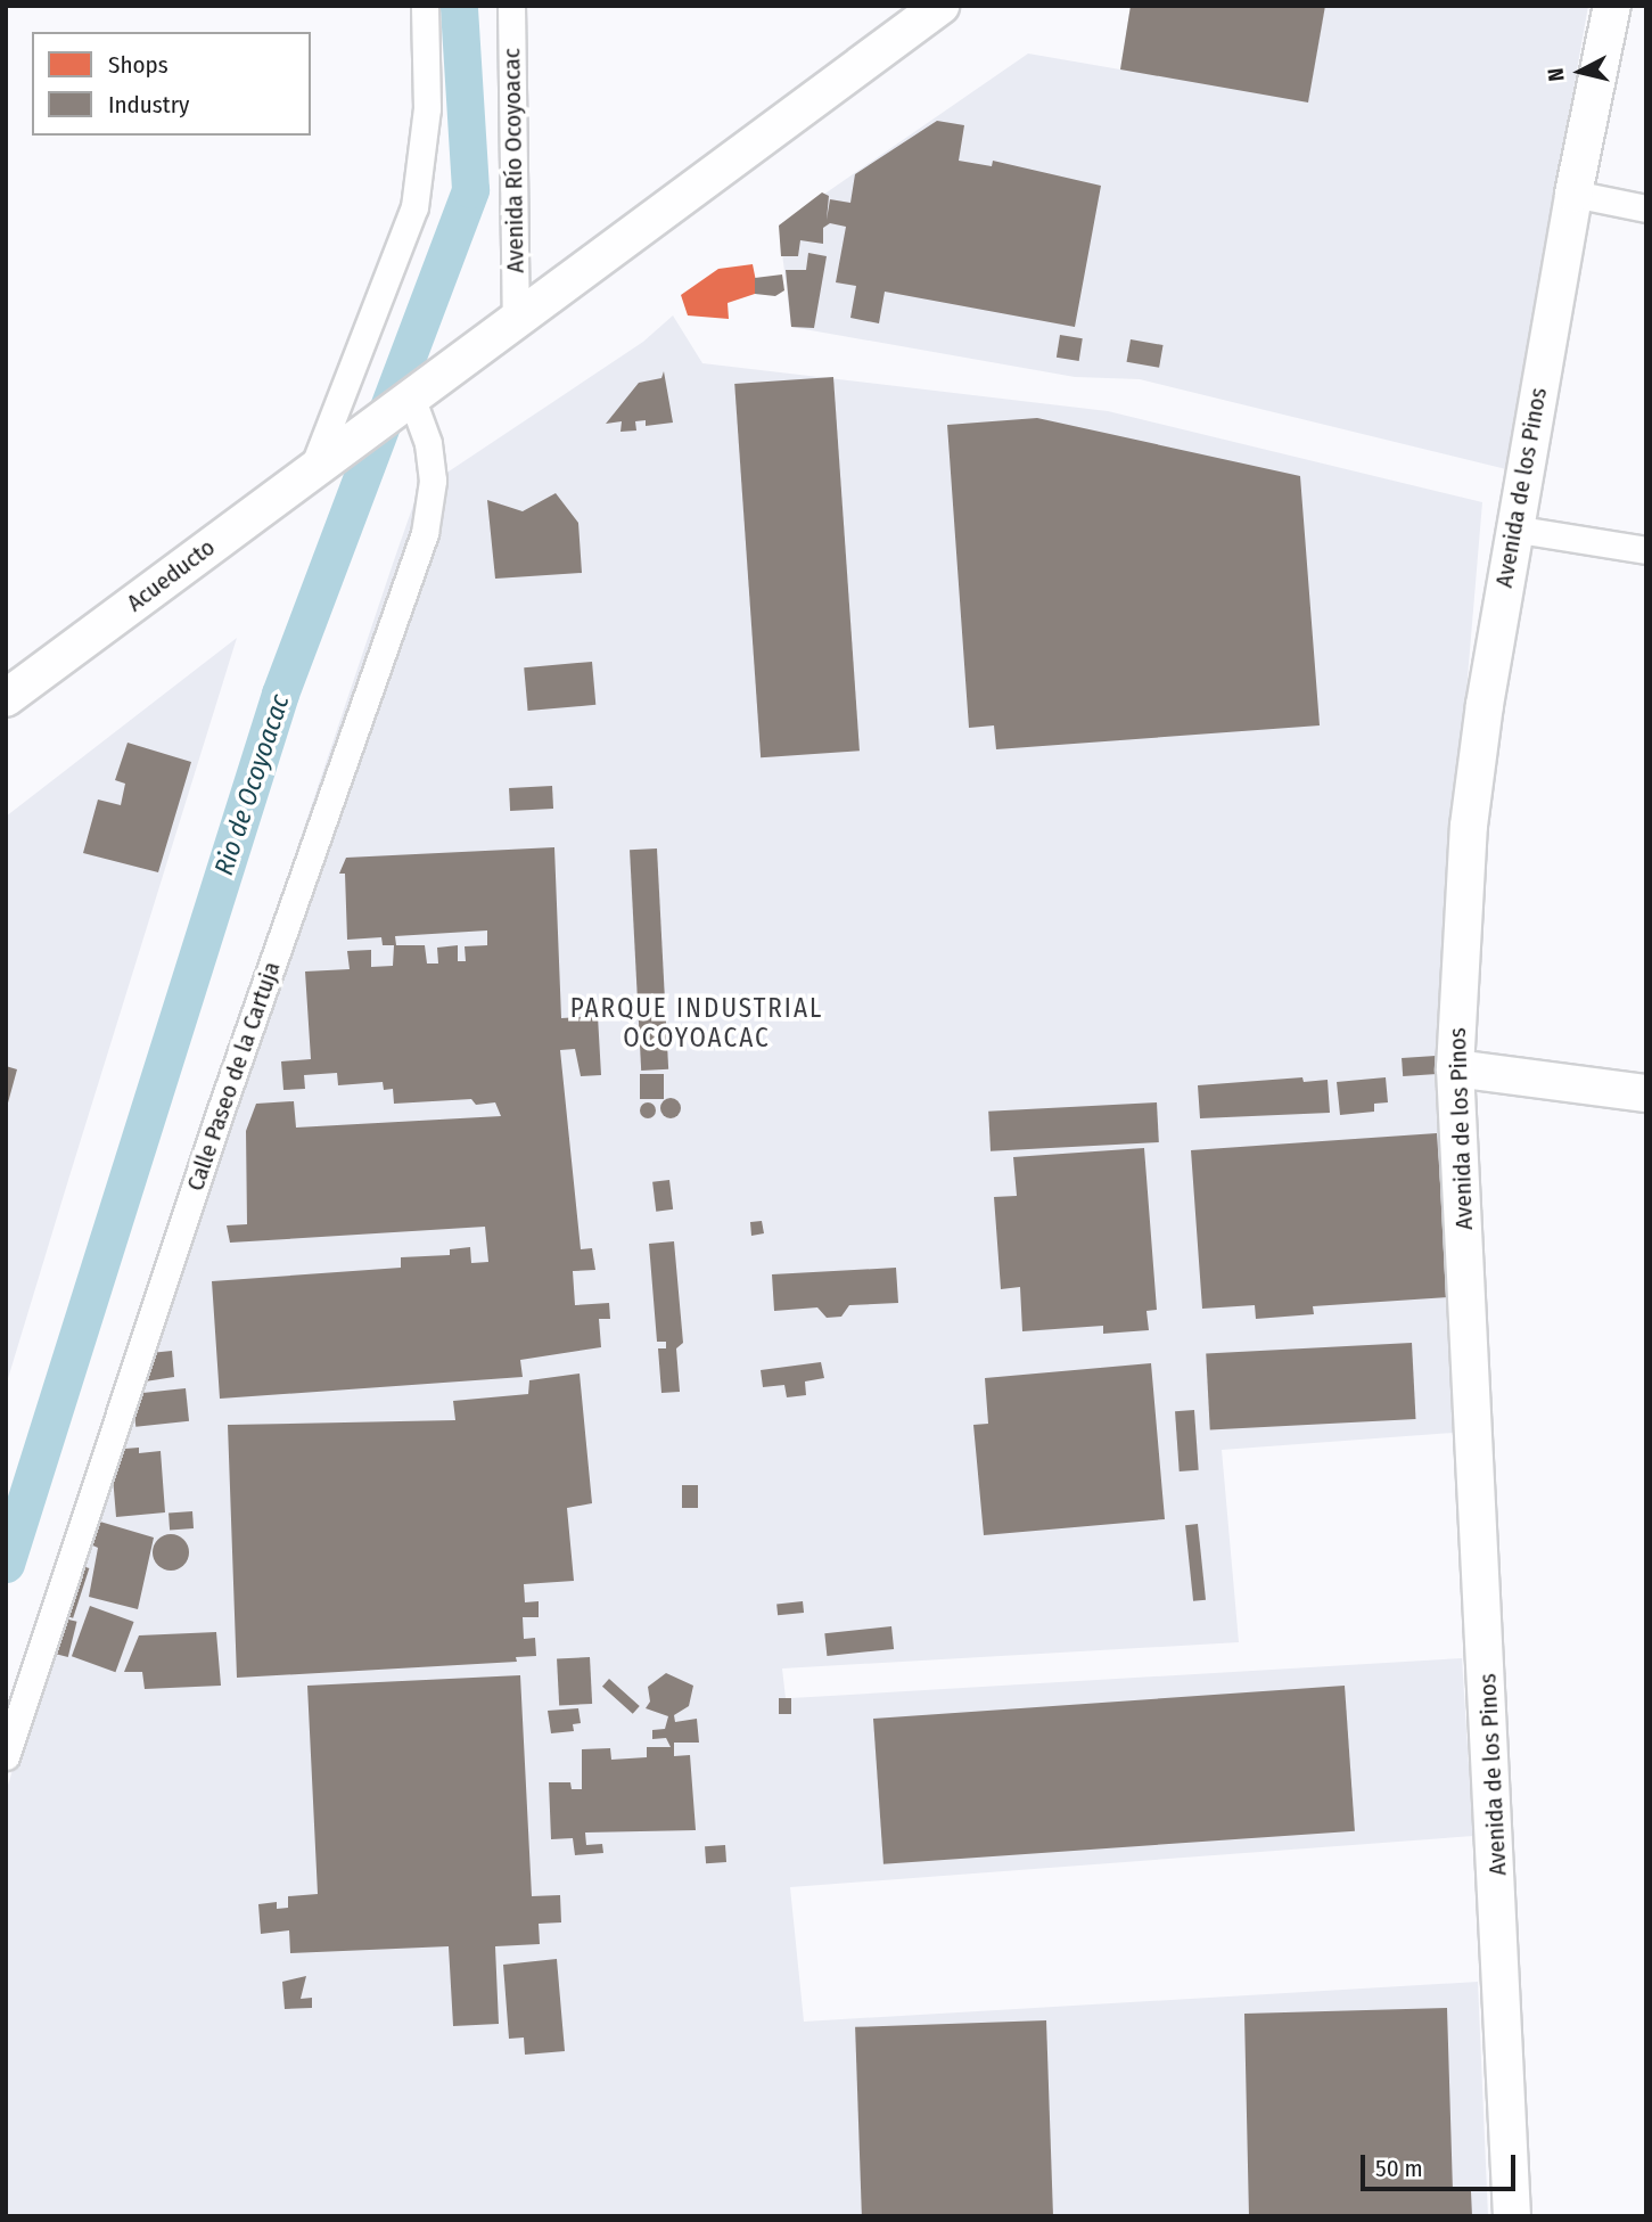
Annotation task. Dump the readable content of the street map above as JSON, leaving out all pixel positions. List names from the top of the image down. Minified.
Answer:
{"streets":{"street":["Avenida Río Ocoyoacac","Avenida de los Pinos","Acueducto","Calle Paseo de la Cartuja"]},"crossings":[["Avenida Río Ocoyoacac","Acueducto"],["Acueducto","Calle Paseo de la Cartuja"]],"districts":["PARQUE INDUSTRIAL OCOYOACAC"],"water":["Rio de Ocoyoacac"],"legend":["Shops","Industry"],"scale_bar":"50 m","north":"left"}
